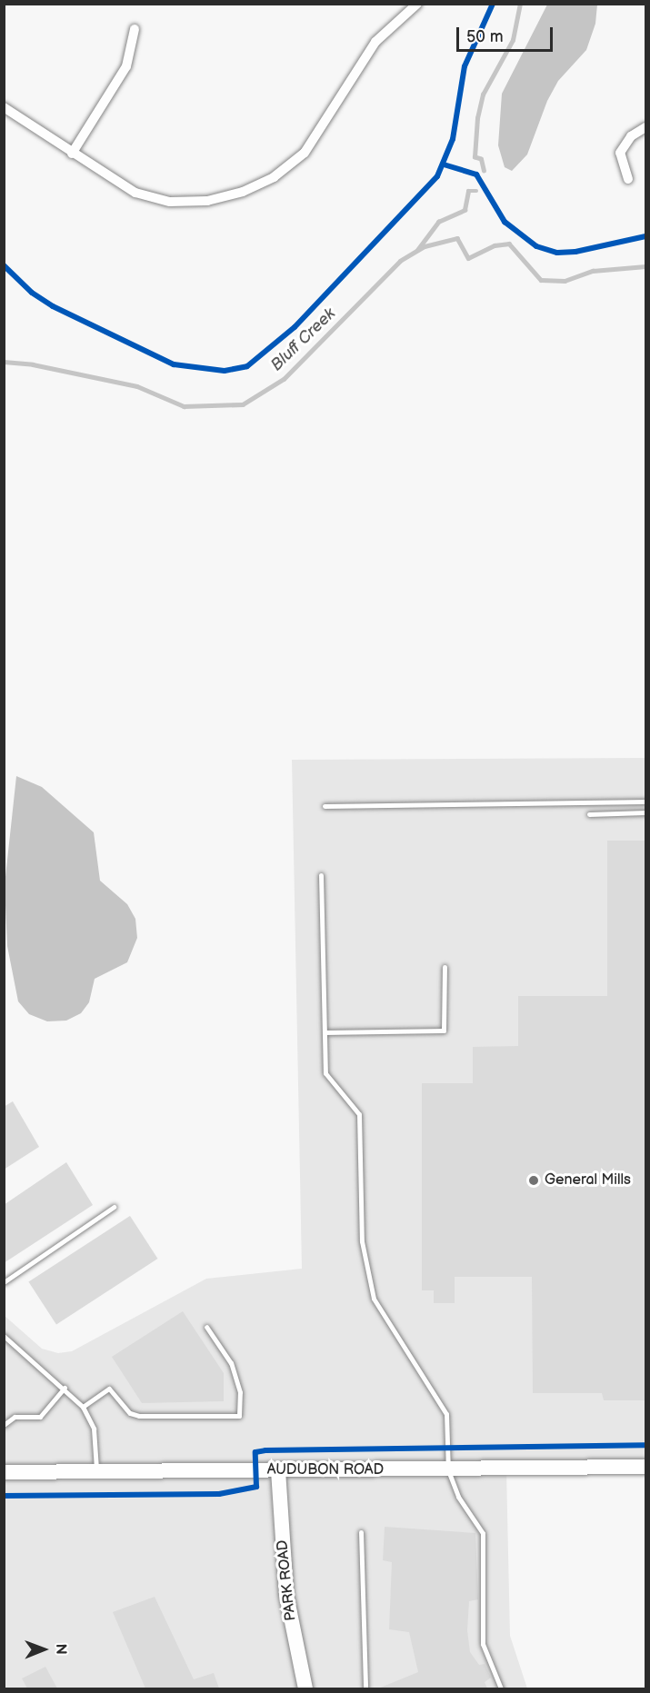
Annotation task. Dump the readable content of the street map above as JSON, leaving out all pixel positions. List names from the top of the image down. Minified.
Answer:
{"streets":{"street":["AUDUBON ROAD","PARK ROAD"]},"crossings":[["AUDUBON ROAD","PARK ROAD"]],"water":["Bluff Creek"],"places":["General Mills"],"scale_bar":"50 m","north":"right"}
